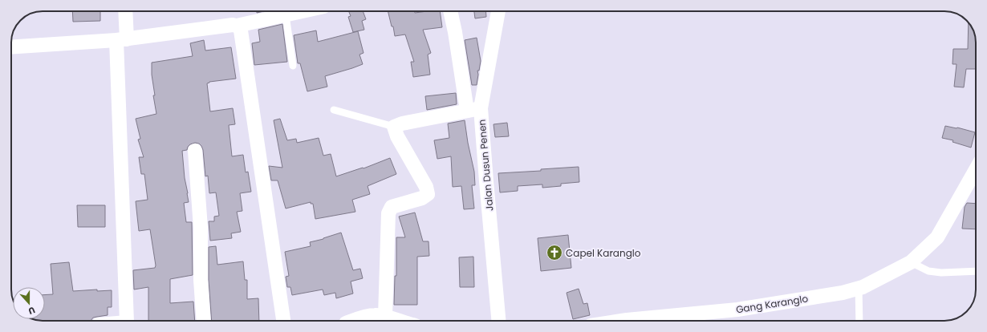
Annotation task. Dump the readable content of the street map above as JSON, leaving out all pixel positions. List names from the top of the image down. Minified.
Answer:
{"streets":{"street":["Jalan Dusun Penen","Gang Karanglo"]},"places":{"church":["Capel Karanglo"]},"north":"bottom"}
